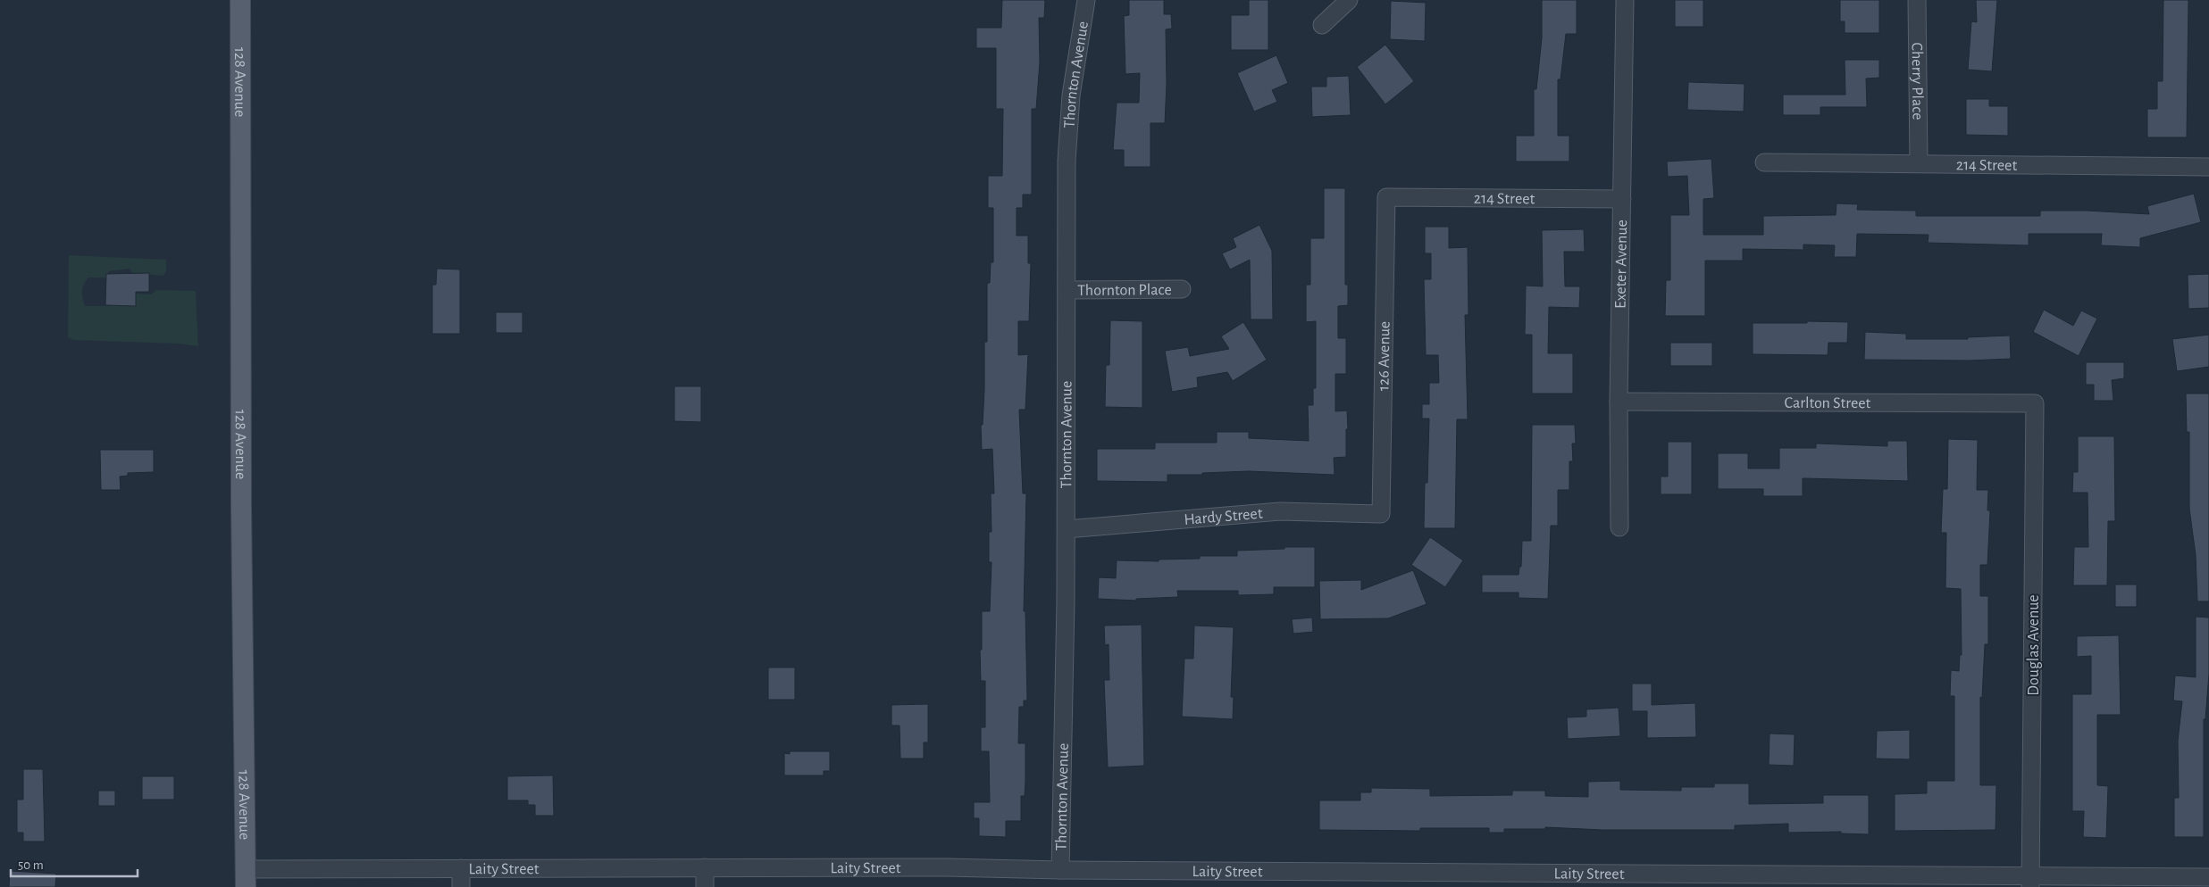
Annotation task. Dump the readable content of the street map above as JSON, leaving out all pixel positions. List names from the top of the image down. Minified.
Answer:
{"streets":{"main road":["128 Avenue"],"street":["Thornton Avenue","Cherry Place","214 Street","Exeter Avenue","Thornton Place","126 Avenue","Carlton Street","Hardy Street","Douglas Avenue","Laity Street"]},"crossings":[["Thornton Avenue","Thornton Place"],["Thornton Avenue","Hardy Street"],["Thornton Avenue","Laity Street"],["128 Avenue","Laity Street"],["Cherry Place","214 Street"],["214 Street","Exeter Avenue"],["214 Street","126 Avenue"],["Exeter Avenue","Carlton Street"],["126 Avenue","Hardy Street"],["Carlton Street","Douglas Avenue"],["Douglas Avenue","Laity Street"]],"scale_bar":"50 m"}
